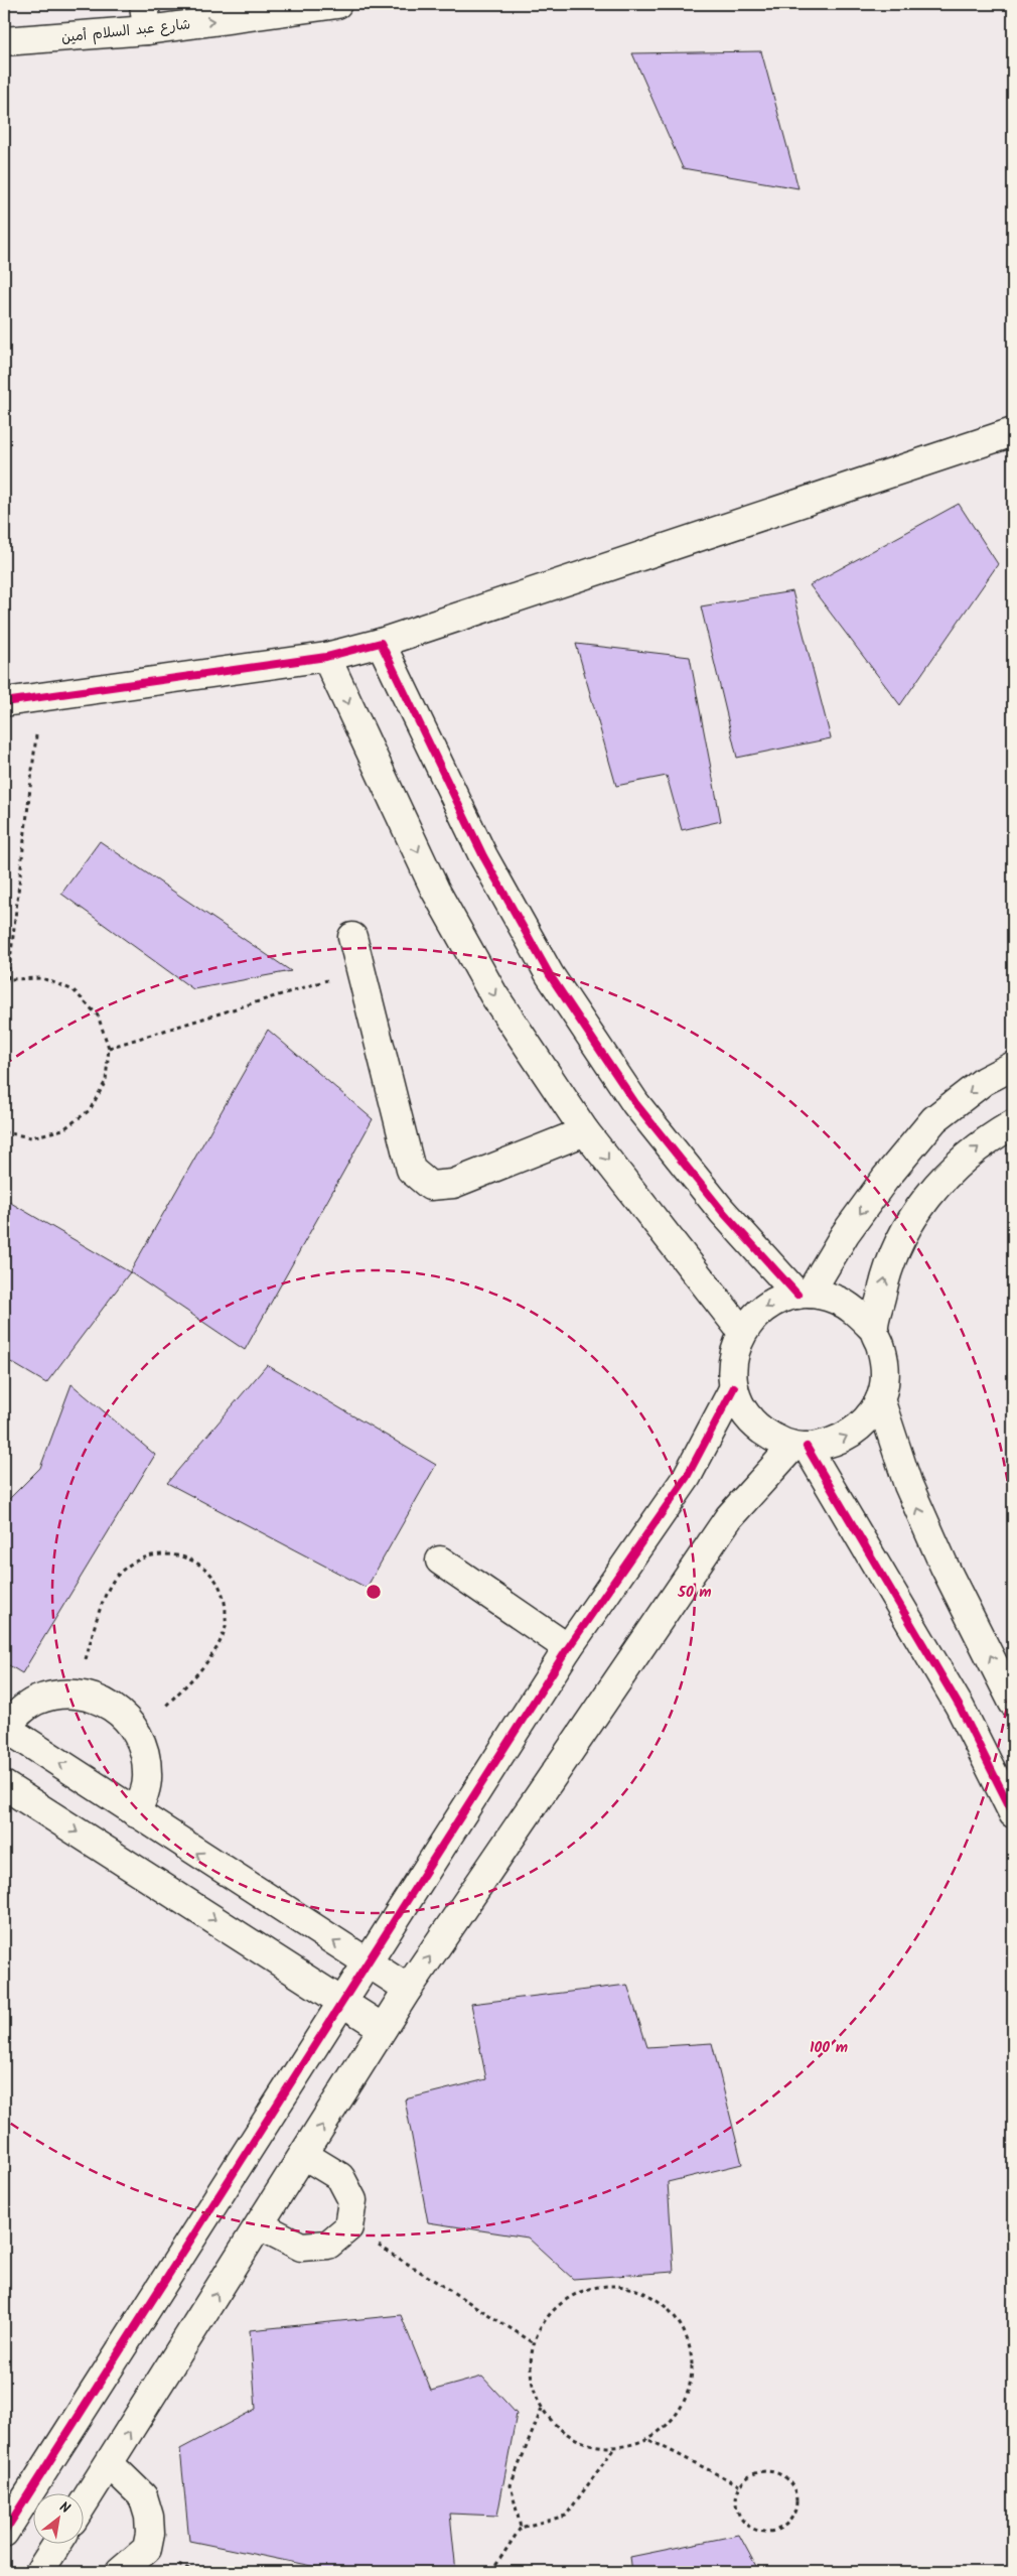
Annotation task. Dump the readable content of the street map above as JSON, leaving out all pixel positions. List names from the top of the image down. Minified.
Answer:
{"streets":{"street":["شارع عبد السلام أمين"]},"one_way":["شارع عبد السلام أمين"],"north":"top right","rings":["50 m","100 m"]}
